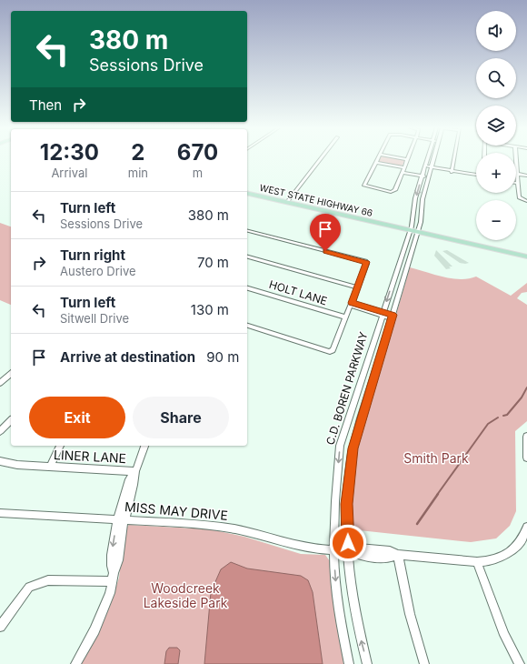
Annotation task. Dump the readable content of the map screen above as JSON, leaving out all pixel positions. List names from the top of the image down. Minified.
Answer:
{"streets":{"main road":["WEST STATE HIGHWAY 66"],"street":["HOLT LANE","C.D. BOREN PARKWAY","LINER LANE","MISS MAY DRIVE"]},"crossings":[["WEST STATE HIGHWAY 66","C.D. BOREN PARKWAY"],["C.D. BOREN PARKWAY","MISS MAY DRIVE"]],"parks":["Smith Park","Woodcreek Lakeside Park"],"page":{"map_buttons":["+","−"],"turn":["380 m","Sessions Drive"],"then":"Then","eta":["12:30","Arrival","2","min","670","m"],"list":[{"name":"Turn left","note":"Sessions Drive","value":"380 m"},{"name":"Turn right","note":"Austero Drive","value":"70 m"},{"name":"Turn left","note":"Sitwell Drive","value":"130 m"},{"name":"Arrive at destination","value":"90 m"}],"buttons":["Exit","Share"]}}
